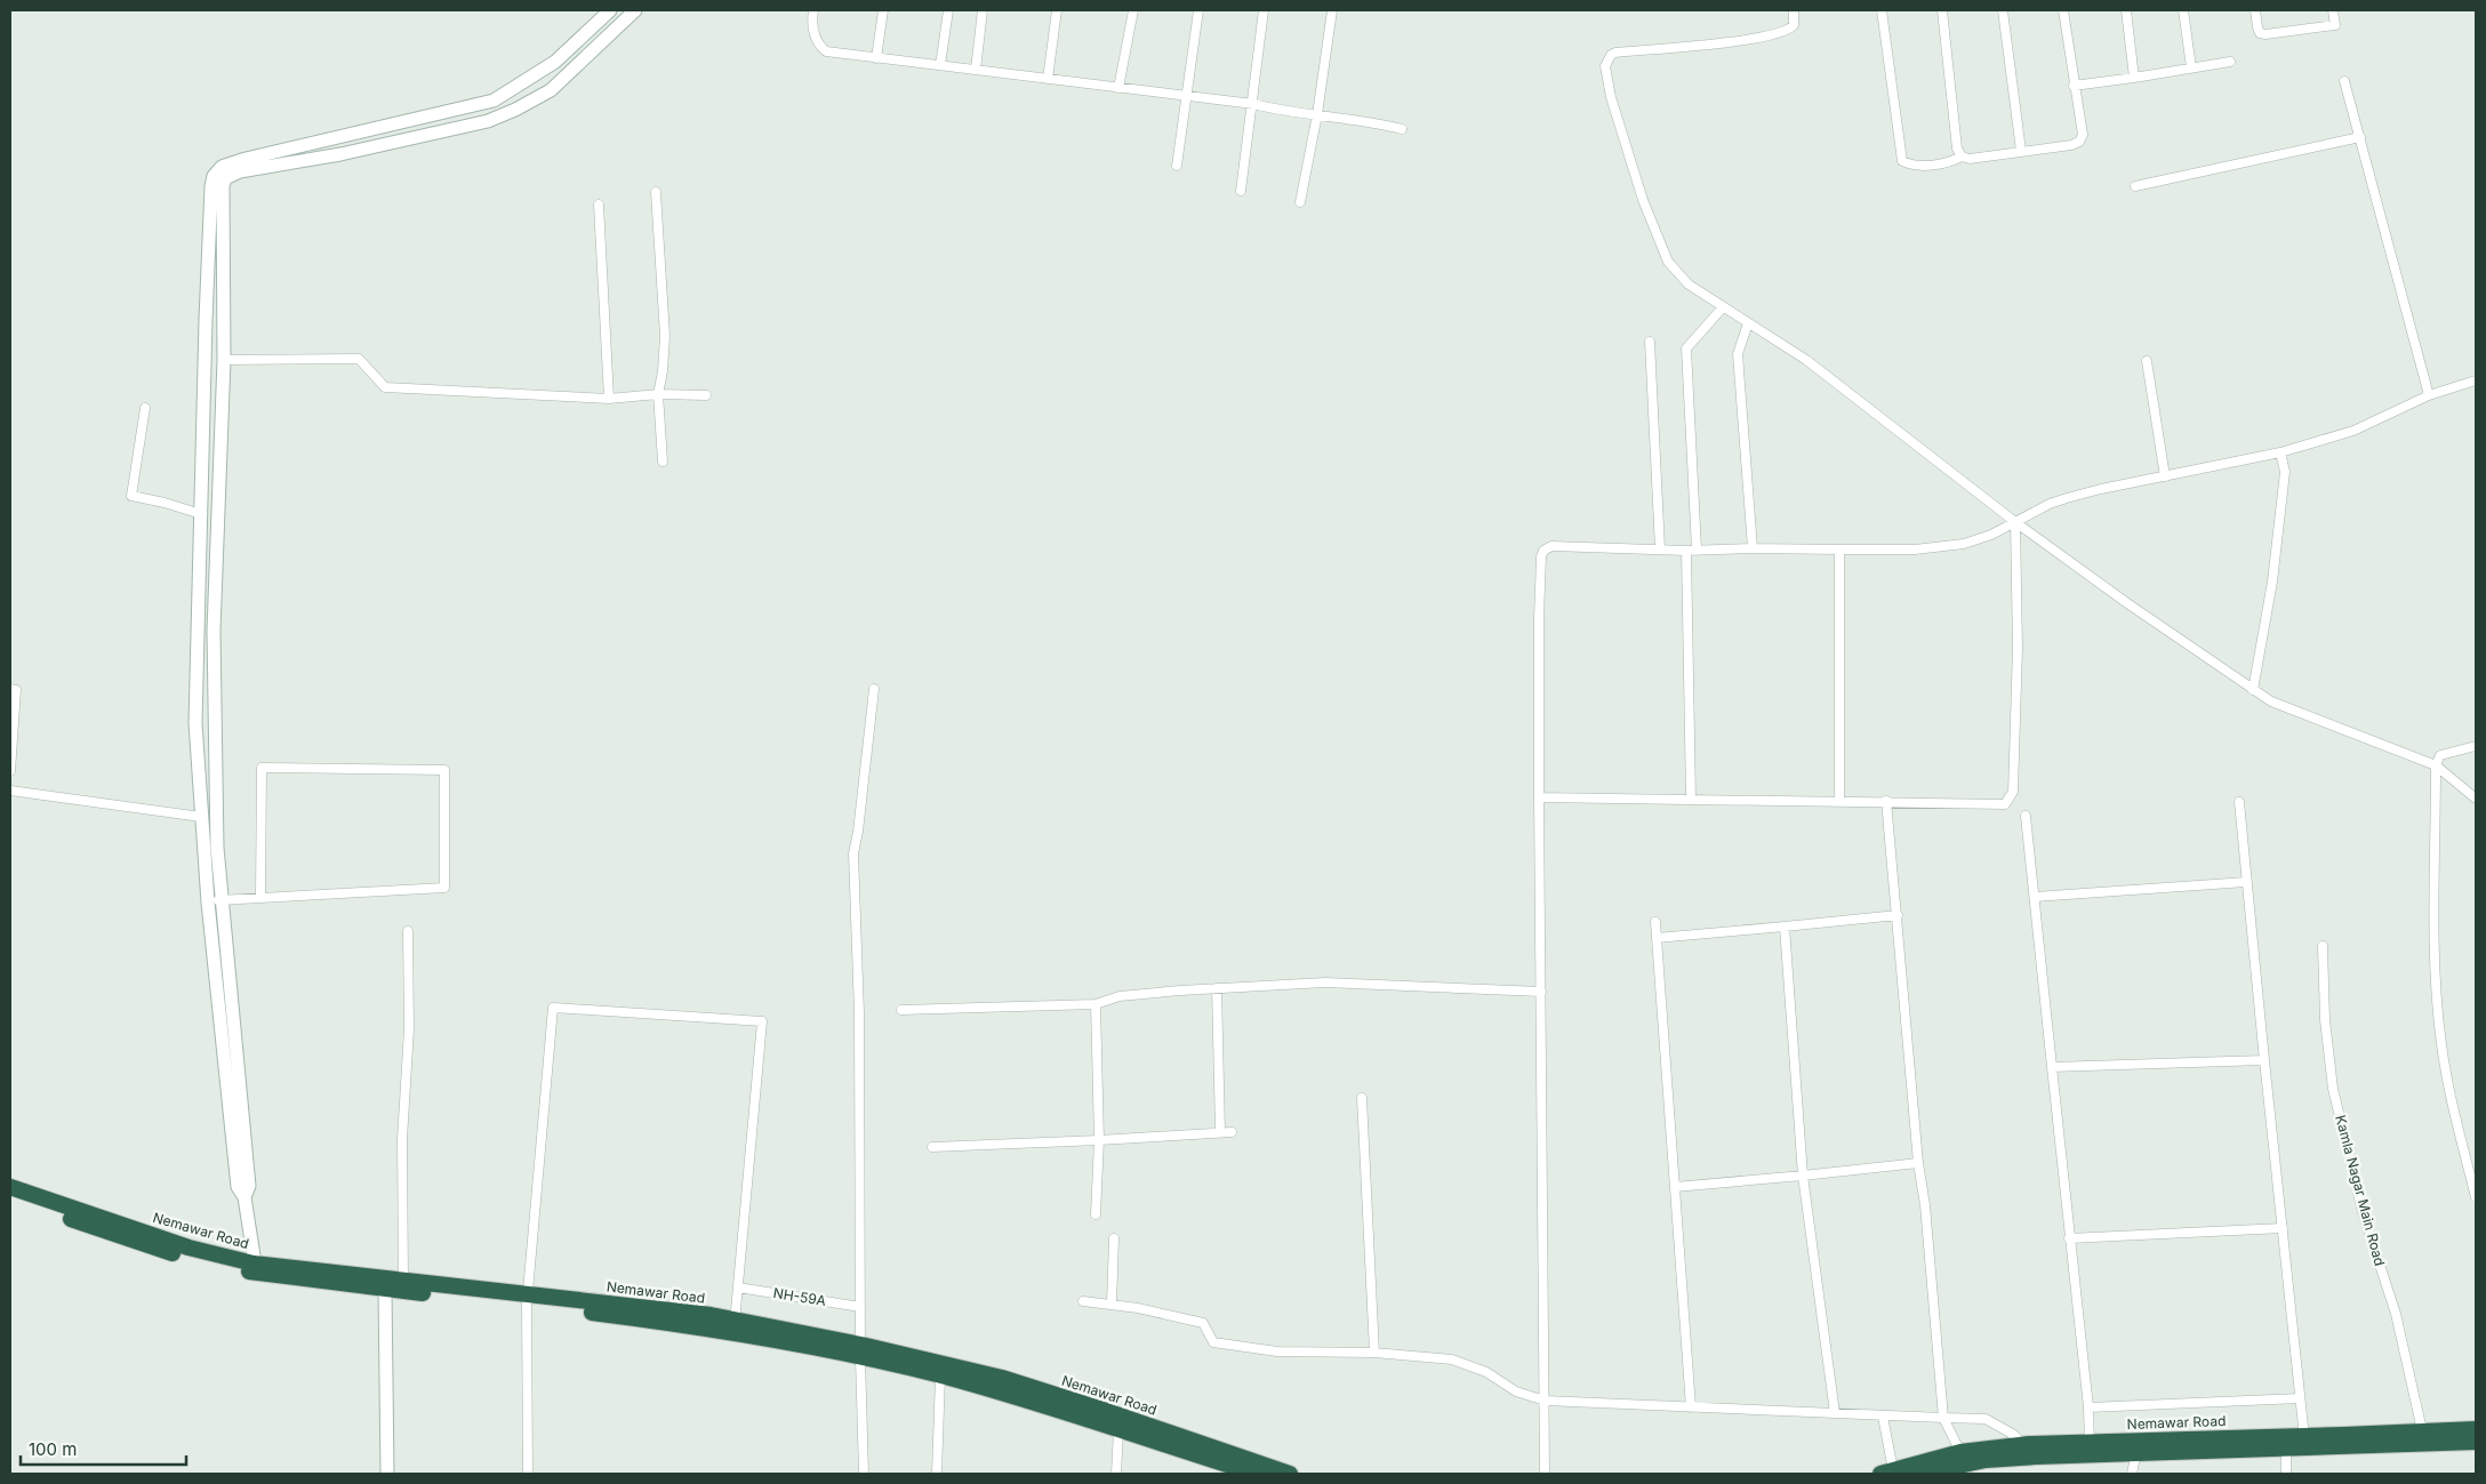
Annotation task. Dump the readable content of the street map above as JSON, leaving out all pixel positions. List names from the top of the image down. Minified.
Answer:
{"streets":{"highway":["Nemawar Road"],"street":["Kamla Nagar Main Road","NH-59A"]},"crossings":[["Kamla Nagar Main Road","Nemawar Road"]],"scale_bar":"100 m"}
